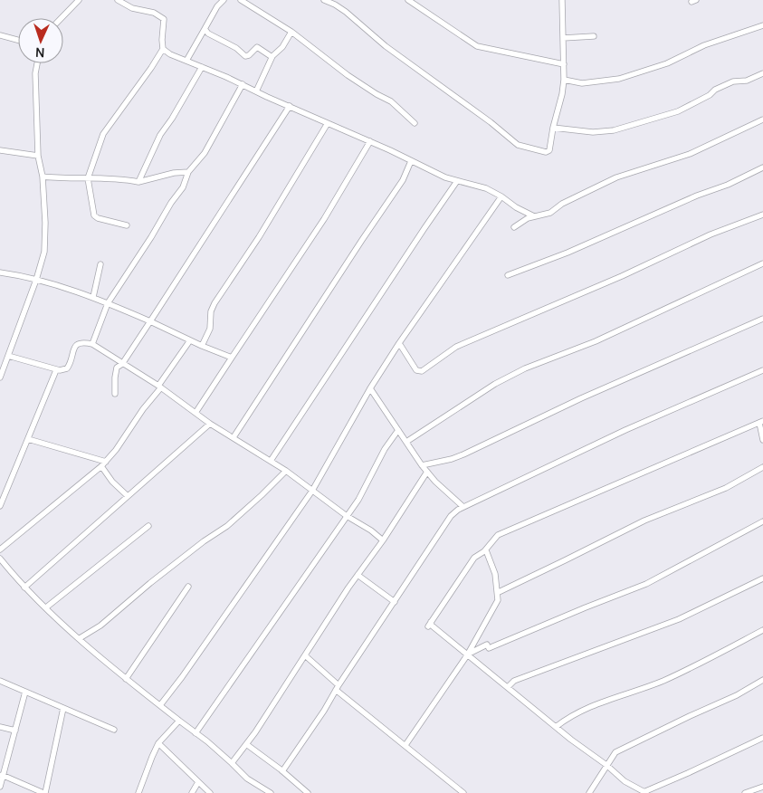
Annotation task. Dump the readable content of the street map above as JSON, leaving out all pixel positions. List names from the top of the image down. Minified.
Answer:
{"north":"bottom"}
